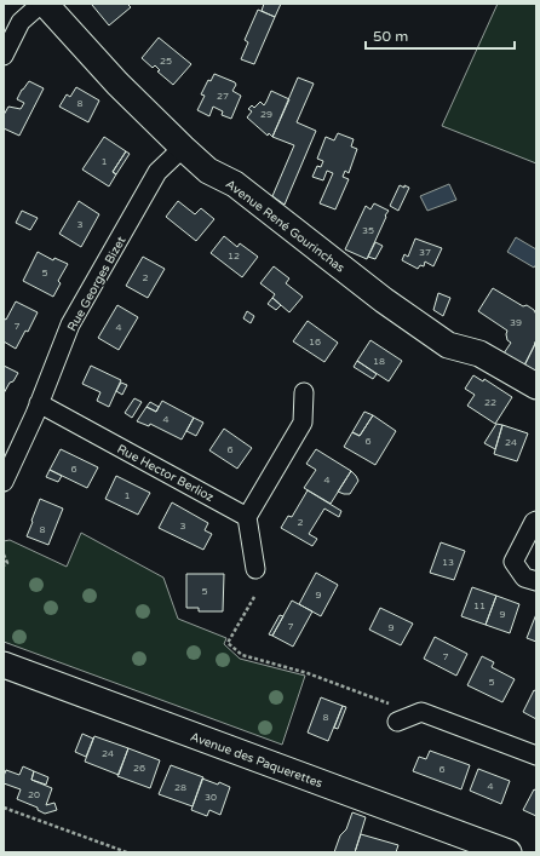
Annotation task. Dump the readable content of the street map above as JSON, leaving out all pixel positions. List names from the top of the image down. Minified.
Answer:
{"streets":{"street":["Avenue René Gourinchas","Rue Georges Bizet","Rue Hector Berlioz","Avenue des Paquerettes"]},"crossings":[["Avenue René Gourinchas","Rue Georges Bizet"],["Rue Georges Bizet","Rue Hector Berlioz"]],"house_numbers":["25","27","8","29","1","3","35","37","12","5","2","39","7","4","16","18","22","4","6","24","6","6","4","1","2","3","8","13","5","9","11","9","7","9","7","5","8","24","26","6","4","28","20","30"],"scale_bar":"50 m"}
